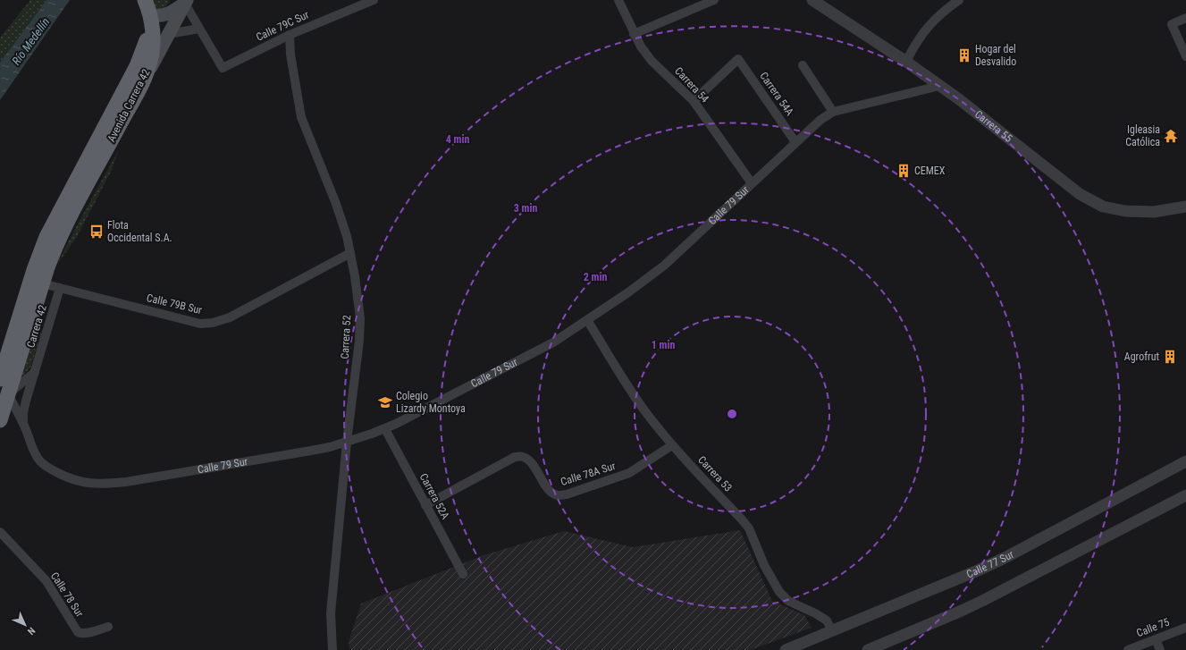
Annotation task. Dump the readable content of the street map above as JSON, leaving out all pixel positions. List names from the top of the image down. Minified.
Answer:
{"streets":{"highway":["Avenida Carrera 42"],"street":["Calle 79C Sur","Carrera 54","Carrera 54A","Carrera 55","Calle 79 Sur","Calle 79B Sur","Carrera 42","Carrera 52","Calle 78A Sur","Carrera 53","Carrera 52A","Calle 77 Sur","Calle 78 Sur","Calle 75"]},"crossings":[["Calle 79C Sur","Carrera 52"],["Carrera 54","Carrera 54A"],["Carrera 54","Calle 79 Sur"],["Carrera 54A","Calle 79 Sur"],["Avenida Carrera 42","Calle 79 Sur"],["Avenida Carrera 42","Calle 79B Sur"],["Avenida Carrera 42","Carrera 42"],["Carrera 55","Calle 79 Sur"],["Calle 79 Sur","Carrera 42"],["Calle 79 Sur","Carrera 52"],["Calle 79 Sur","Carrera 53"],["Calle 79 Sur","Carrera 52A"],["Calle 79B Sur","Carrera 42"],["Calle 79B Sur","Carrera 52"],["Calle 78A Sur","Carrera 53"],["Calle 78A Sur","Carrera 52A"],["Carrera 53","Calle 77 Sur"]],"water":["Río Medellín"],"places":{"building":["Hogar del Desvalido","CEMEX","Agrofrut"],"temple":["Igleasia Católica"],"bus stop":["Flota Occidental S.A."],"school or university":["Colegio Lizardy Montoya"]},"north":"bottom right","rings":["4 min","3 min","2 min","1 min"]}
